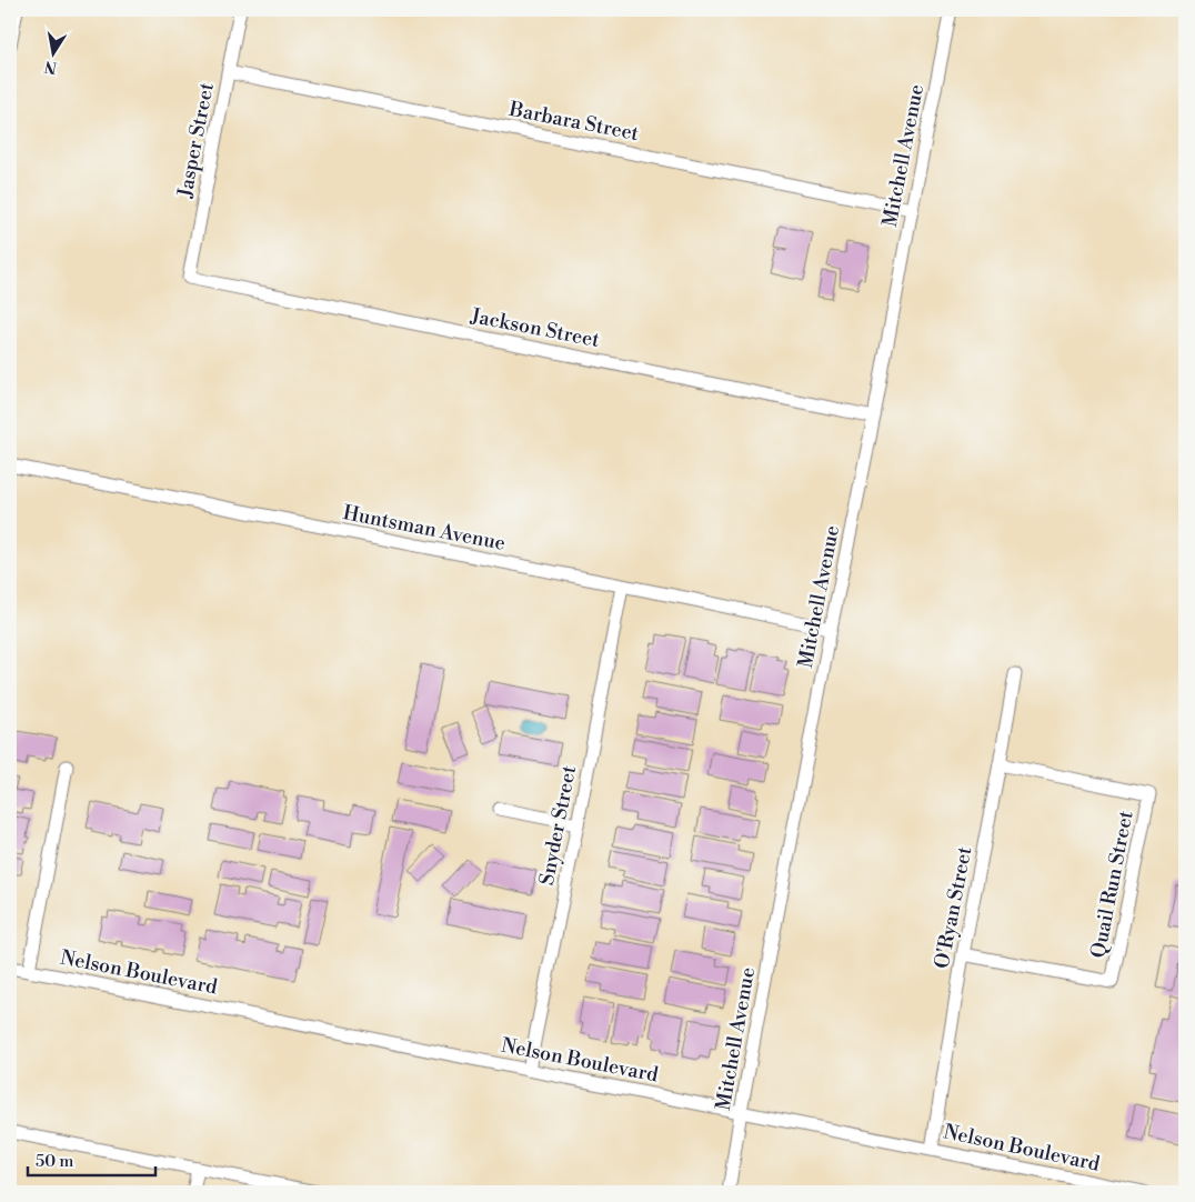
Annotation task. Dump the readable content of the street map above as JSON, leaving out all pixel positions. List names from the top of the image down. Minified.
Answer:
{"streets":{"street":["Barbara Street","Jasper Street","Mitchell Avenue","Jackson Street","Huntsman Avenue","Snyder Street","Quail Run Street","O'Ryan Street","Nelson Boulevard"]},"crossings":[["Barbara Street","Jasper Street"],["Barbara Street","Mitchell Avenue"],["Jasper Street","Jackson Street"],["Mitchell Avenue","Jackson Street"],["Mitchell Avenue","Huntsman Avenue"],["Mitchell Avenue","Nelson Boulevard"],["Huntsman Avenue","Snyder Street"],["Snyder Street","Nelson Boulevard"],["Quail Run Street","O'Ryan Street"],["O'Ryan Street","Nelson Boulevard"]],"scale_bar":"50 m","north":"bottom"}
